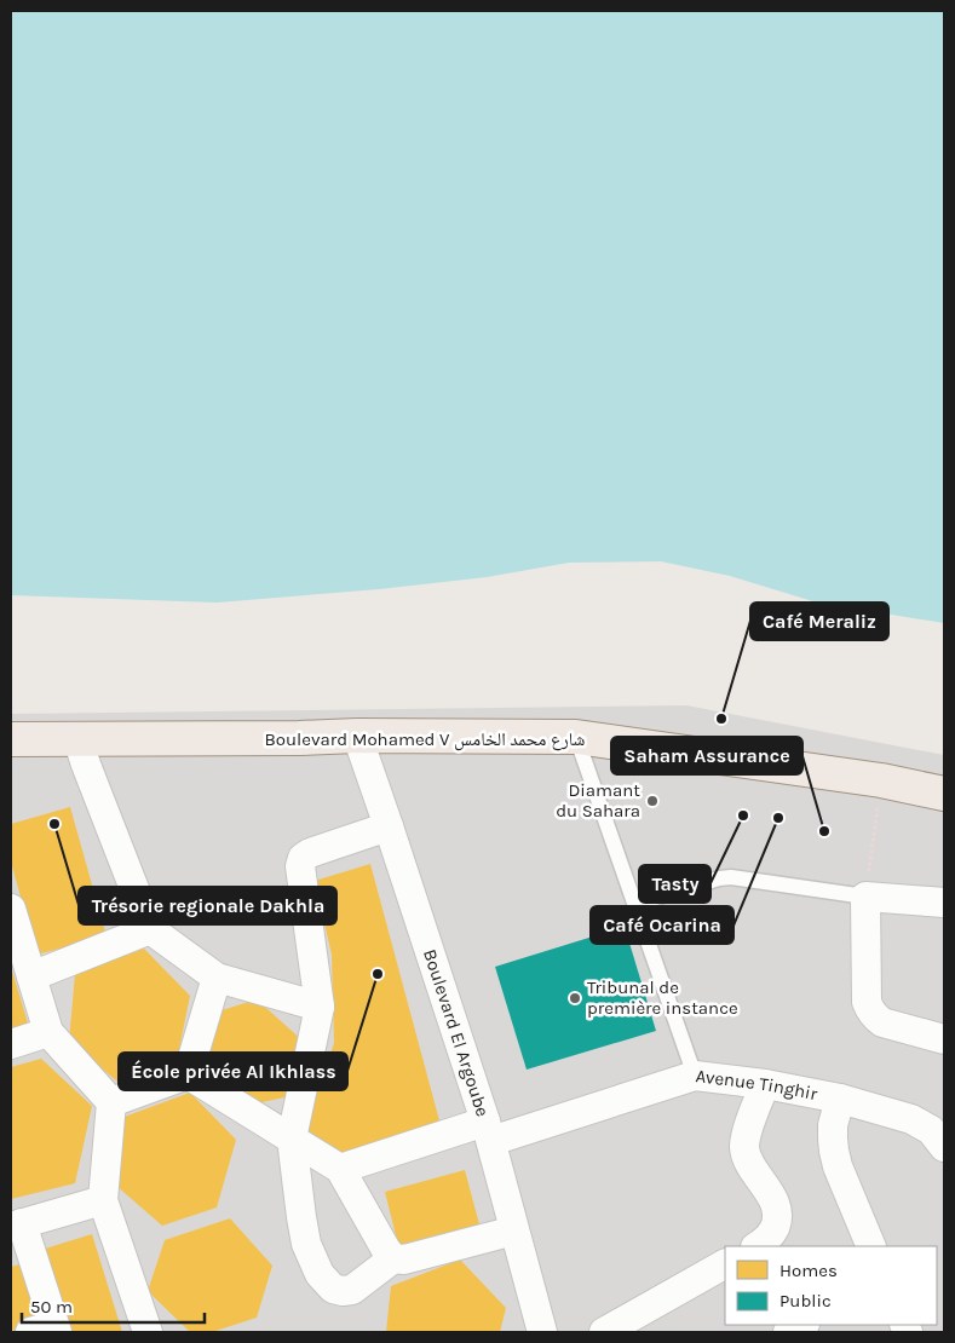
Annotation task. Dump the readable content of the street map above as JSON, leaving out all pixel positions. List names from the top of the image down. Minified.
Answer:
{"streets":{"main road":["Boulevard Mohamed V شارع محمد الخامس"],"street":["Boulevard El Argoube","Avenue Tinghir"]},"crossings":[["Boulevard Mohamed V شارع محمد الخامس","Boulevard El Argoube"],["Boulevard El Argoube","Avenue Tinghir"]],"places":["Café Meraliz","Diamant du Sahara","Tasty","Café Ocarina","Trésorie regionale Dakhla","Saham Assurance","École privée Al Ikhlass","Tribunal de première instance"],"legend":["Homes","Public"],"scale_bar":"50 m"}
